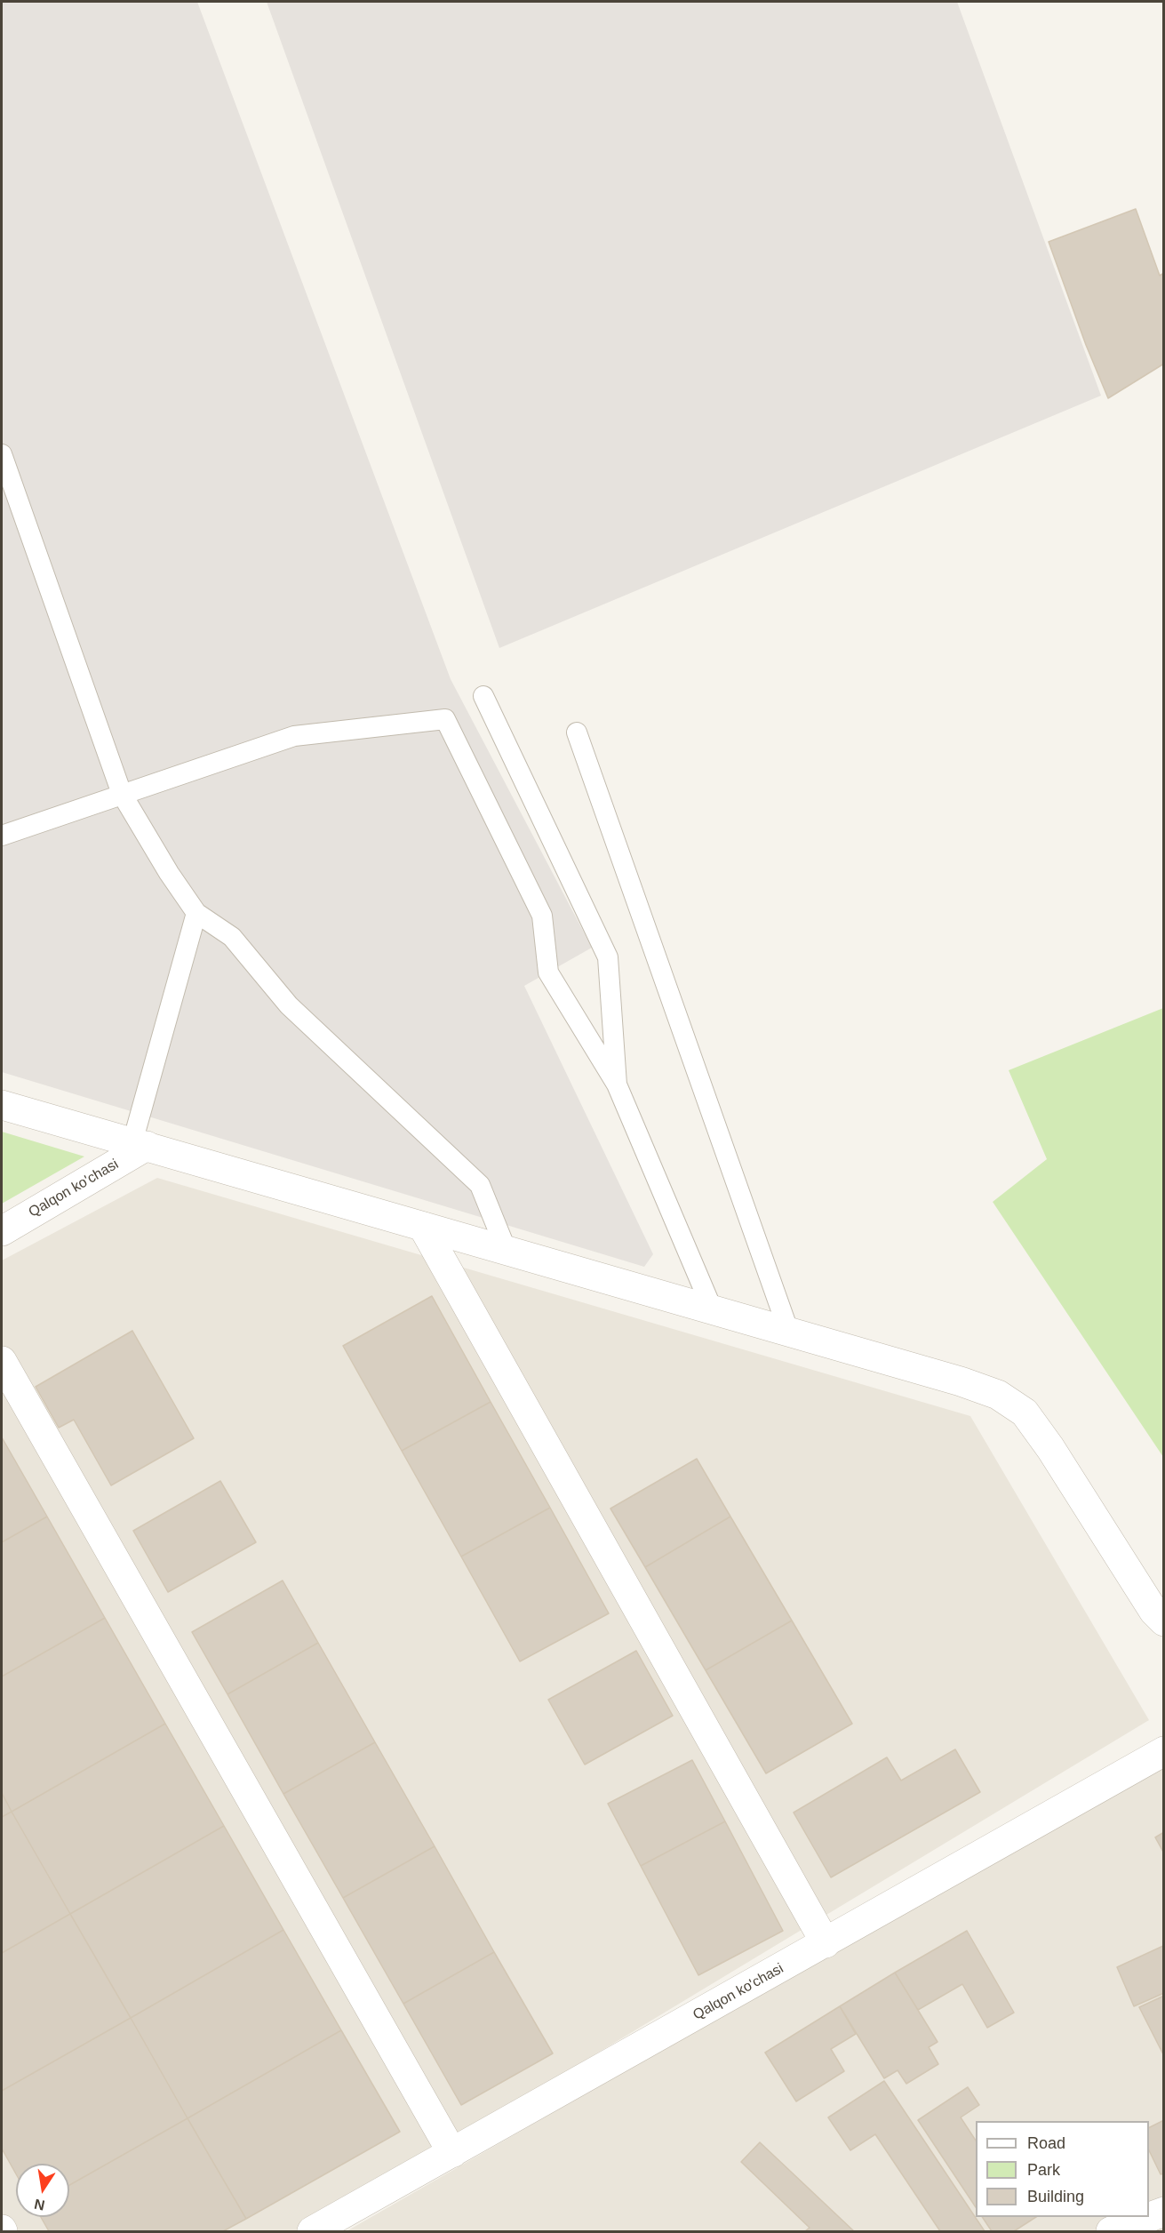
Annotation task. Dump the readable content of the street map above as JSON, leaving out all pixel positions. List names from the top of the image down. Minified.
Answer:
{"streets":{"street":["Qalqon ko'chasi"]},"legend":["Road","Park","Building"],"north":"bottom"}
